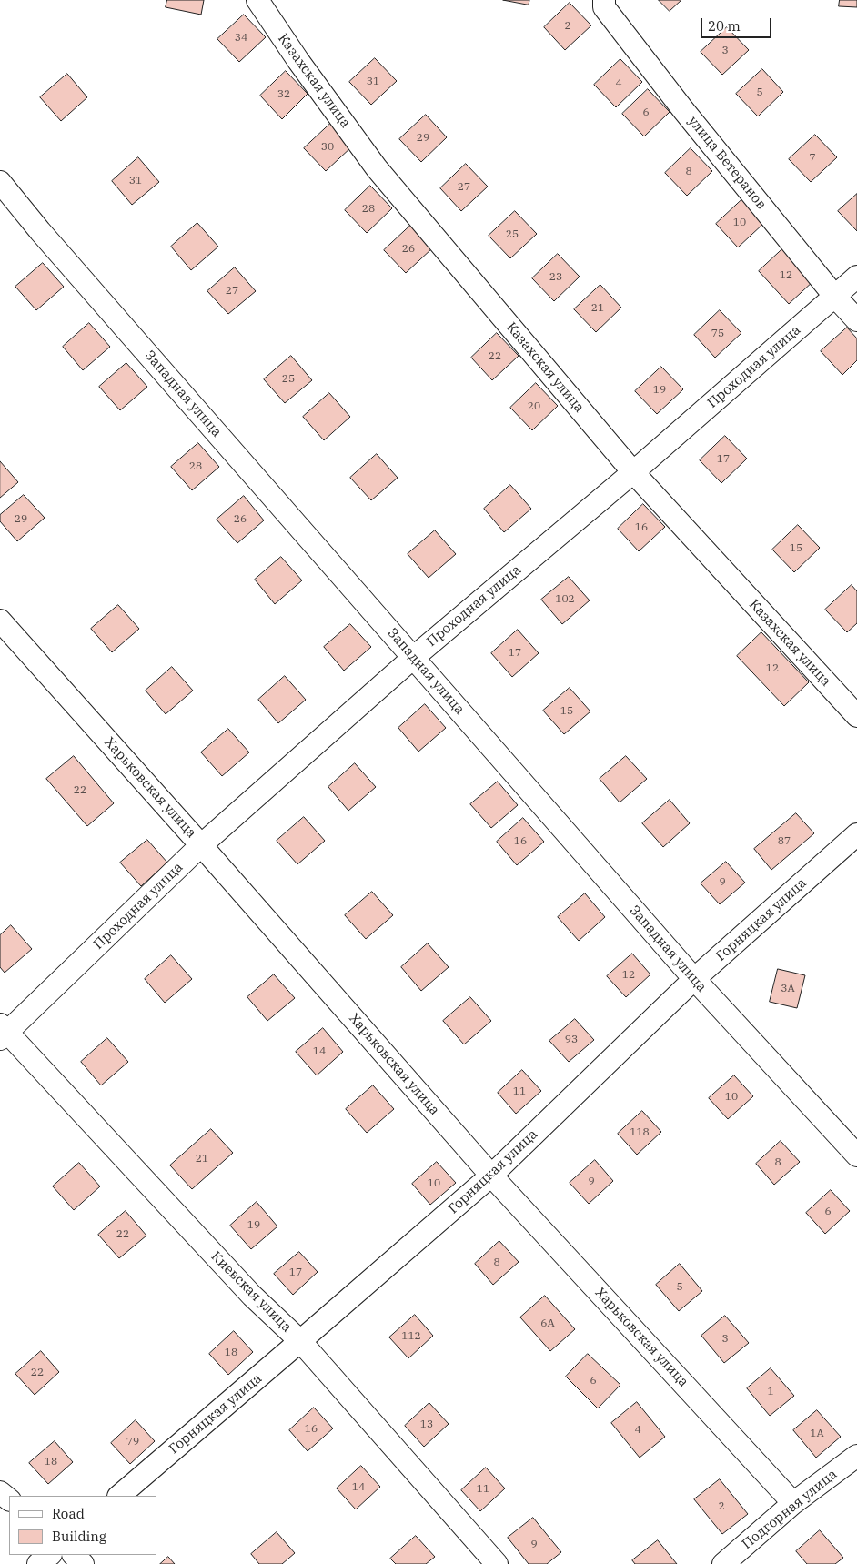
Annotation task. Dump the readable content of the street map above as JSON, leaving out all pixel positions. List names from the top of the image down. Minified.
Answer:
{"streets":{"street":["Казахская улица","улица Ветеранов","Проходная улица","Западная улица","Харьковская улица","Горняцкая улица","Киевская улица","Подгорная улица"]},"crossings":[["Казахская улица","Проходная улица"],["улица Ветеранов","Проходная улица"],["Проходная улица","Западная улица"],["Проходная улица","Харьковская улица"],["Проходная улица","Киевская улица"],["Западная улица","Горняцкая улица"],["Харьковская улица","Горняцкая улица"],["Харьковская улица","Подгорная улица"],["Горняцкая улица","Киевская улица"]],"house_numbers":["2","34","3","31","4","5","32","6","29","30","7","8","31","27","28","10","25","26","12","23","27","21","75","22","25","19","20","17","28","29","26","16","15","102","17","12","15","22","16","87","9","12","3А","93","14","11","10","118","21","8","9","10","6","19","22","8","17","5","6А","112","3","18","22","6","1","13","16","4","1А","79","18","14","11","2","9"],"legend":["Road","Building"],"scale_bar":"20 m"}
